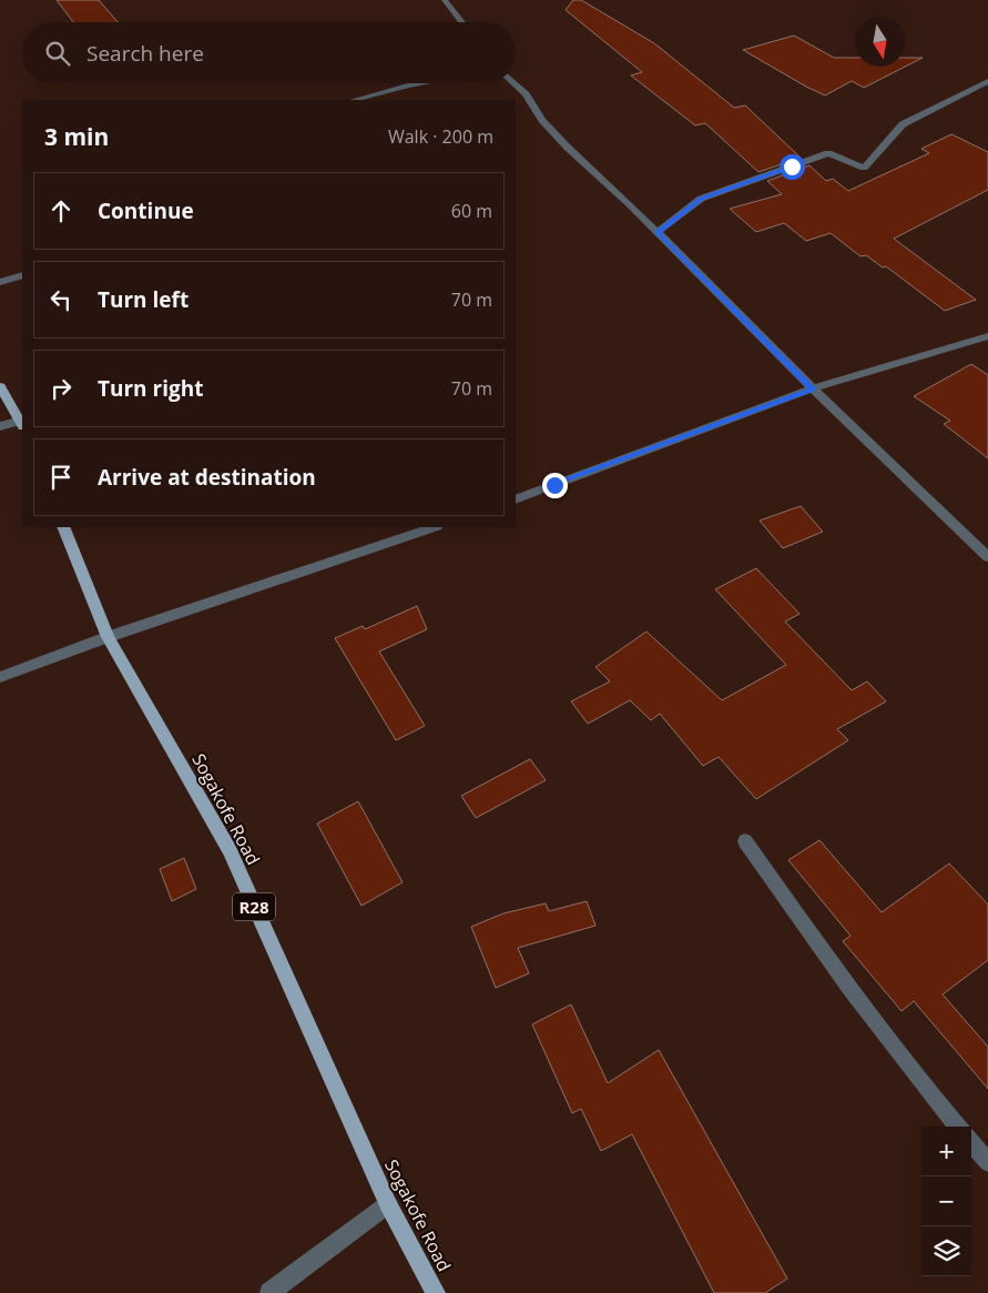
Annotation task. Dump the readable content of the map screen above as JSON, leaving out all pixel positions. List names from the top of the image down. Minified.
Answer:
{"streets":{"main road":["Sogakofe Road","R28"]},"north":"bottom","page":{"search":"Search here","heading":["3 min","Walk · 200 m"],"list":[["Continue","60 m"],["Turn left","70 m"],["Turn right","70 m"],"Arrive at destination"],"map_buttons":["+","−"]}}
